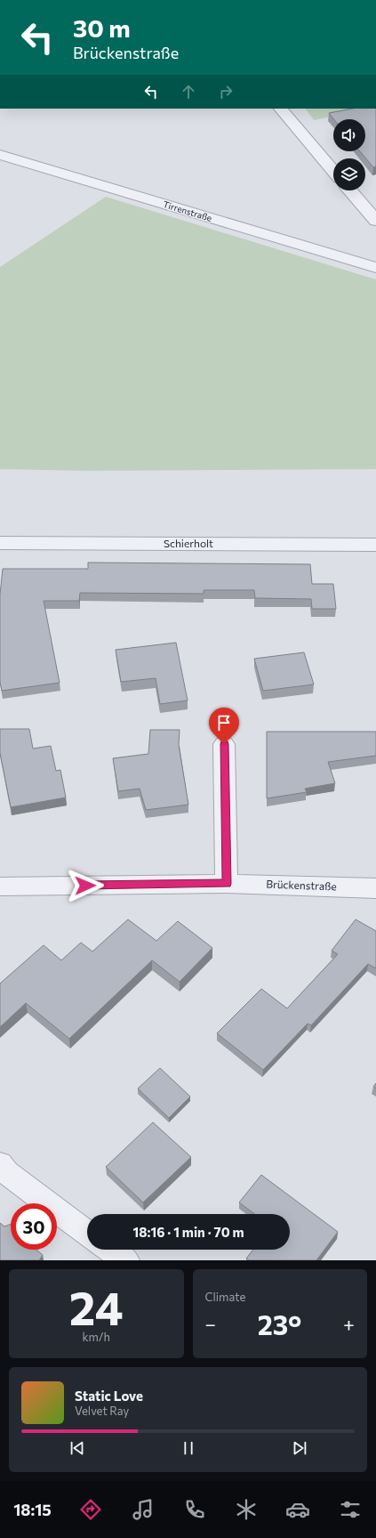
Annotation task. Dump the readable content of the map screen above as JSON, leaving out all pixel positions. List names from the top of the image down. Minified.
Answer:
{"streets":{"street":["Tirrenstraße","Schierholt","Brückenstraße"]},"page":{"turn":["30 m","Brückenstraße"],"limit":"30","trip":"18:16 · 1 min · 70 m","tile":[["24","km/h"],"Climate"],"heat":["−","23°","+"],"song":["Static Love","Velvet Ray"],"tabs":"18:15"}}
